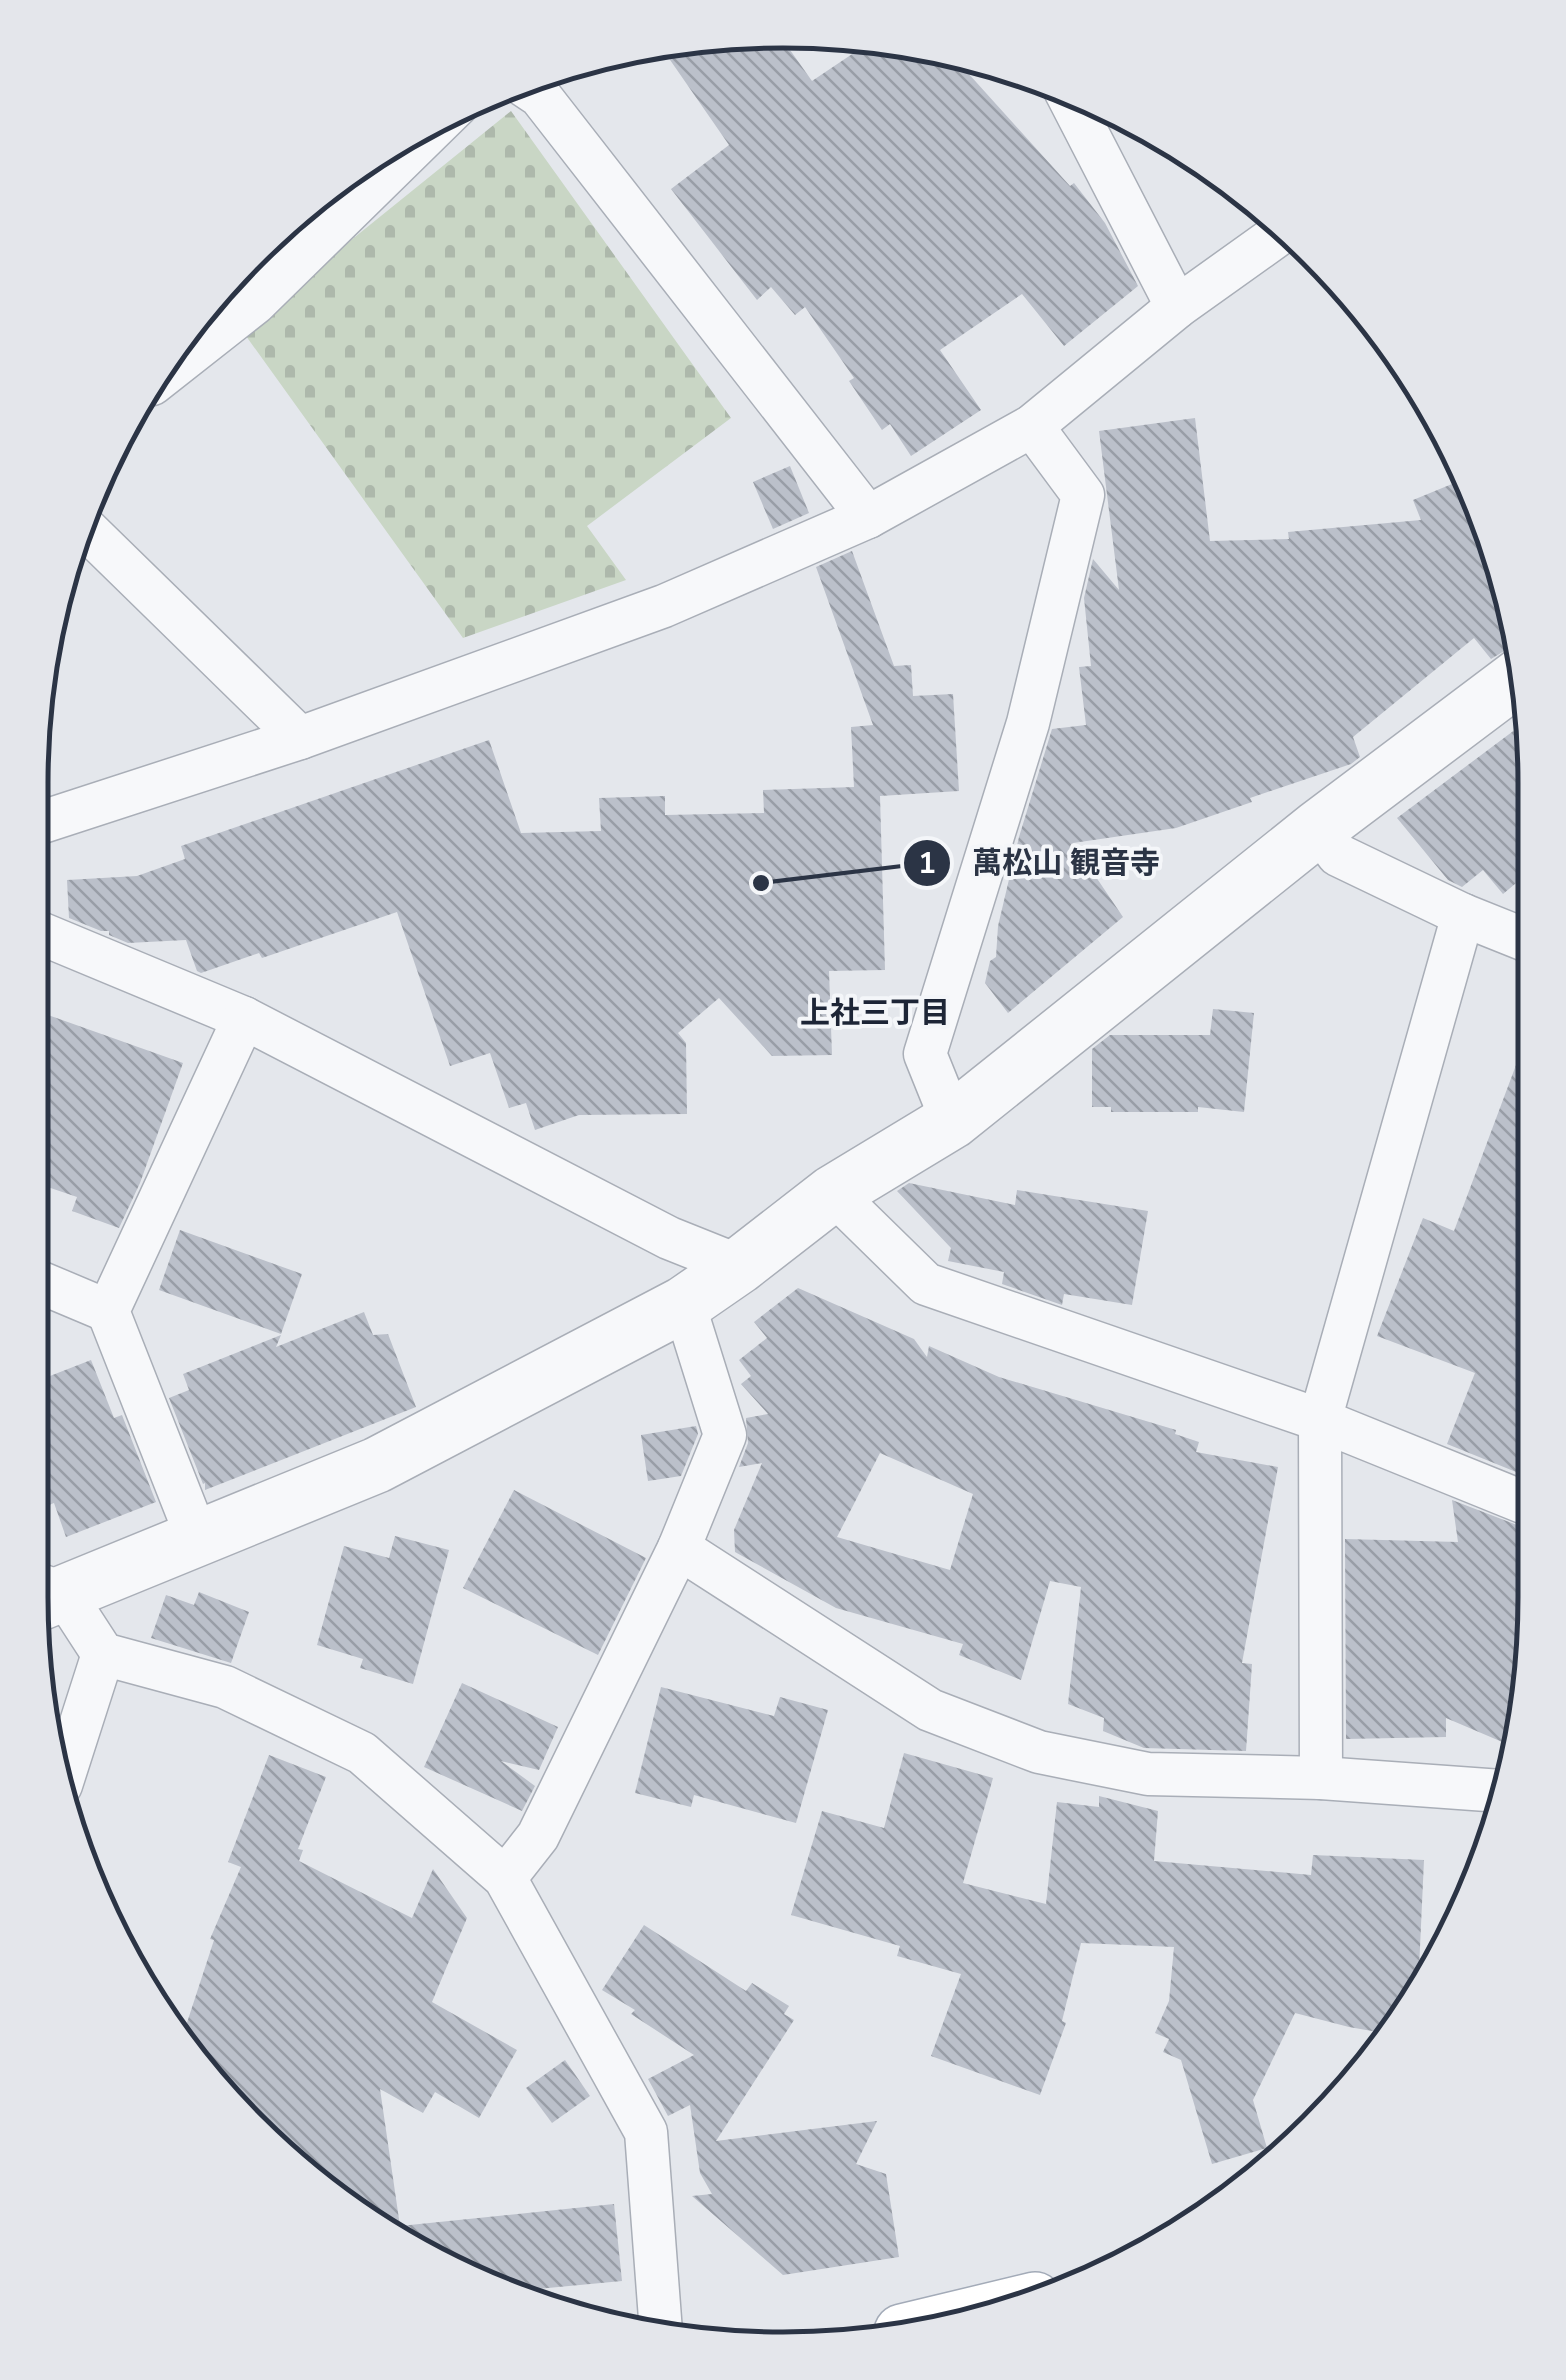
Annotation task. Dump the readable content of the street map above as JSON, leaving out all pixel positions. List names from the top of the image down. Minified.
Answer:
{"districts":["上社三丁目"],"places":["萬松山 観音寺"]}
